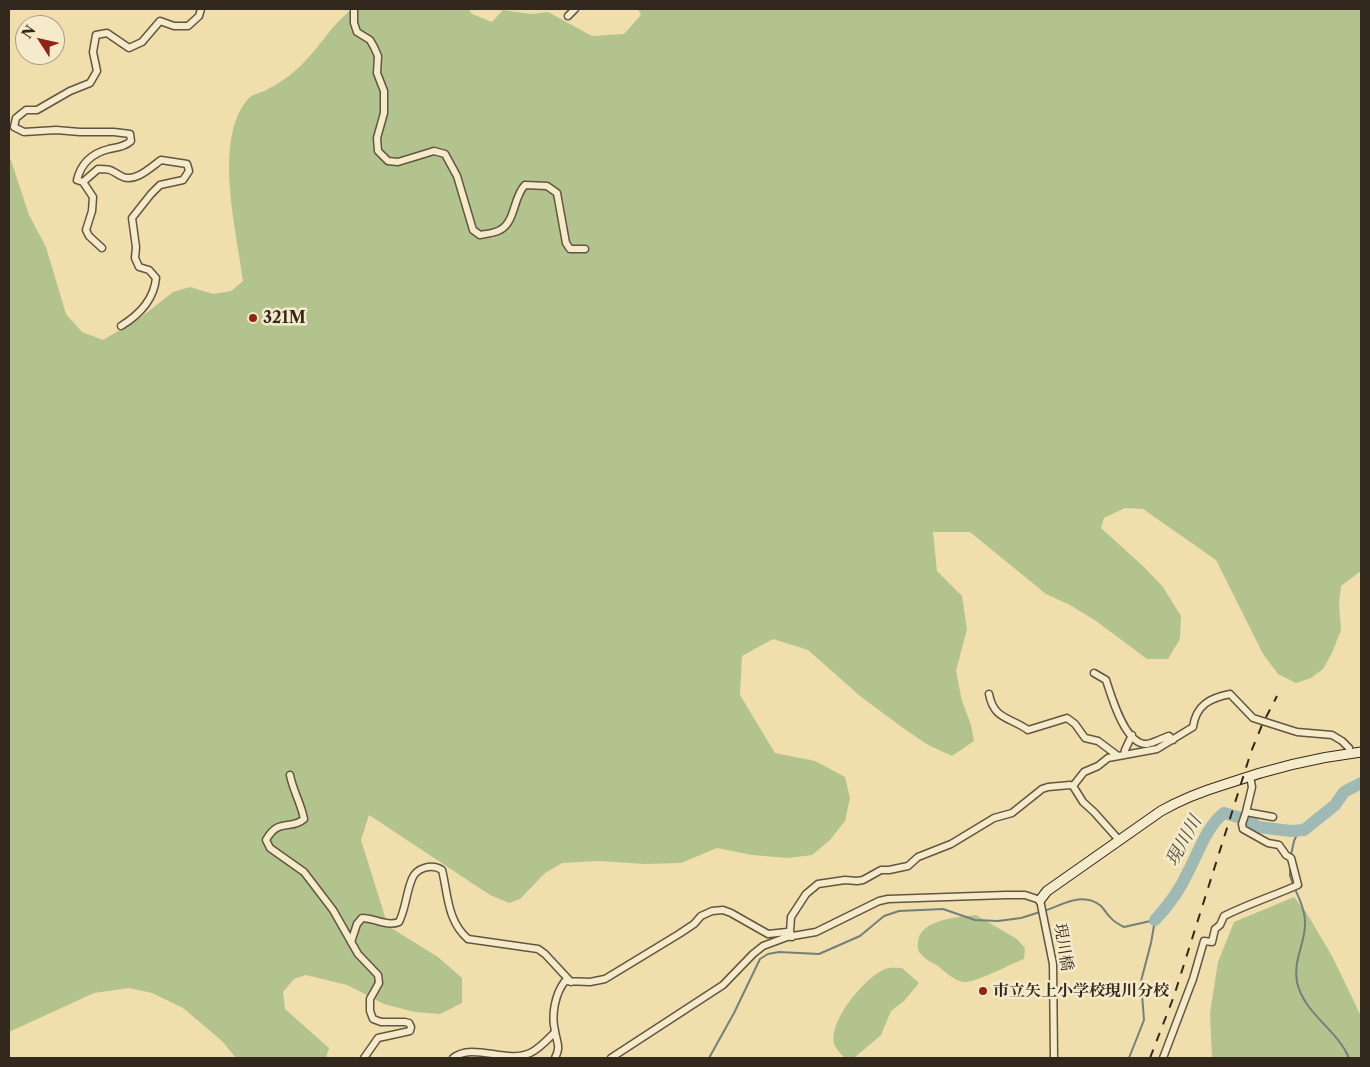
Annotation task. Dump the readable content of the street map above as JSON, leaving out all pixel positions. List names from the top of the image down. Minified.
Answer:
{"streets":{"street":["現川橋"]},"water":["現川川"],"places":["321M","市立矢上小学校現川分校"],"north":"top left"}
